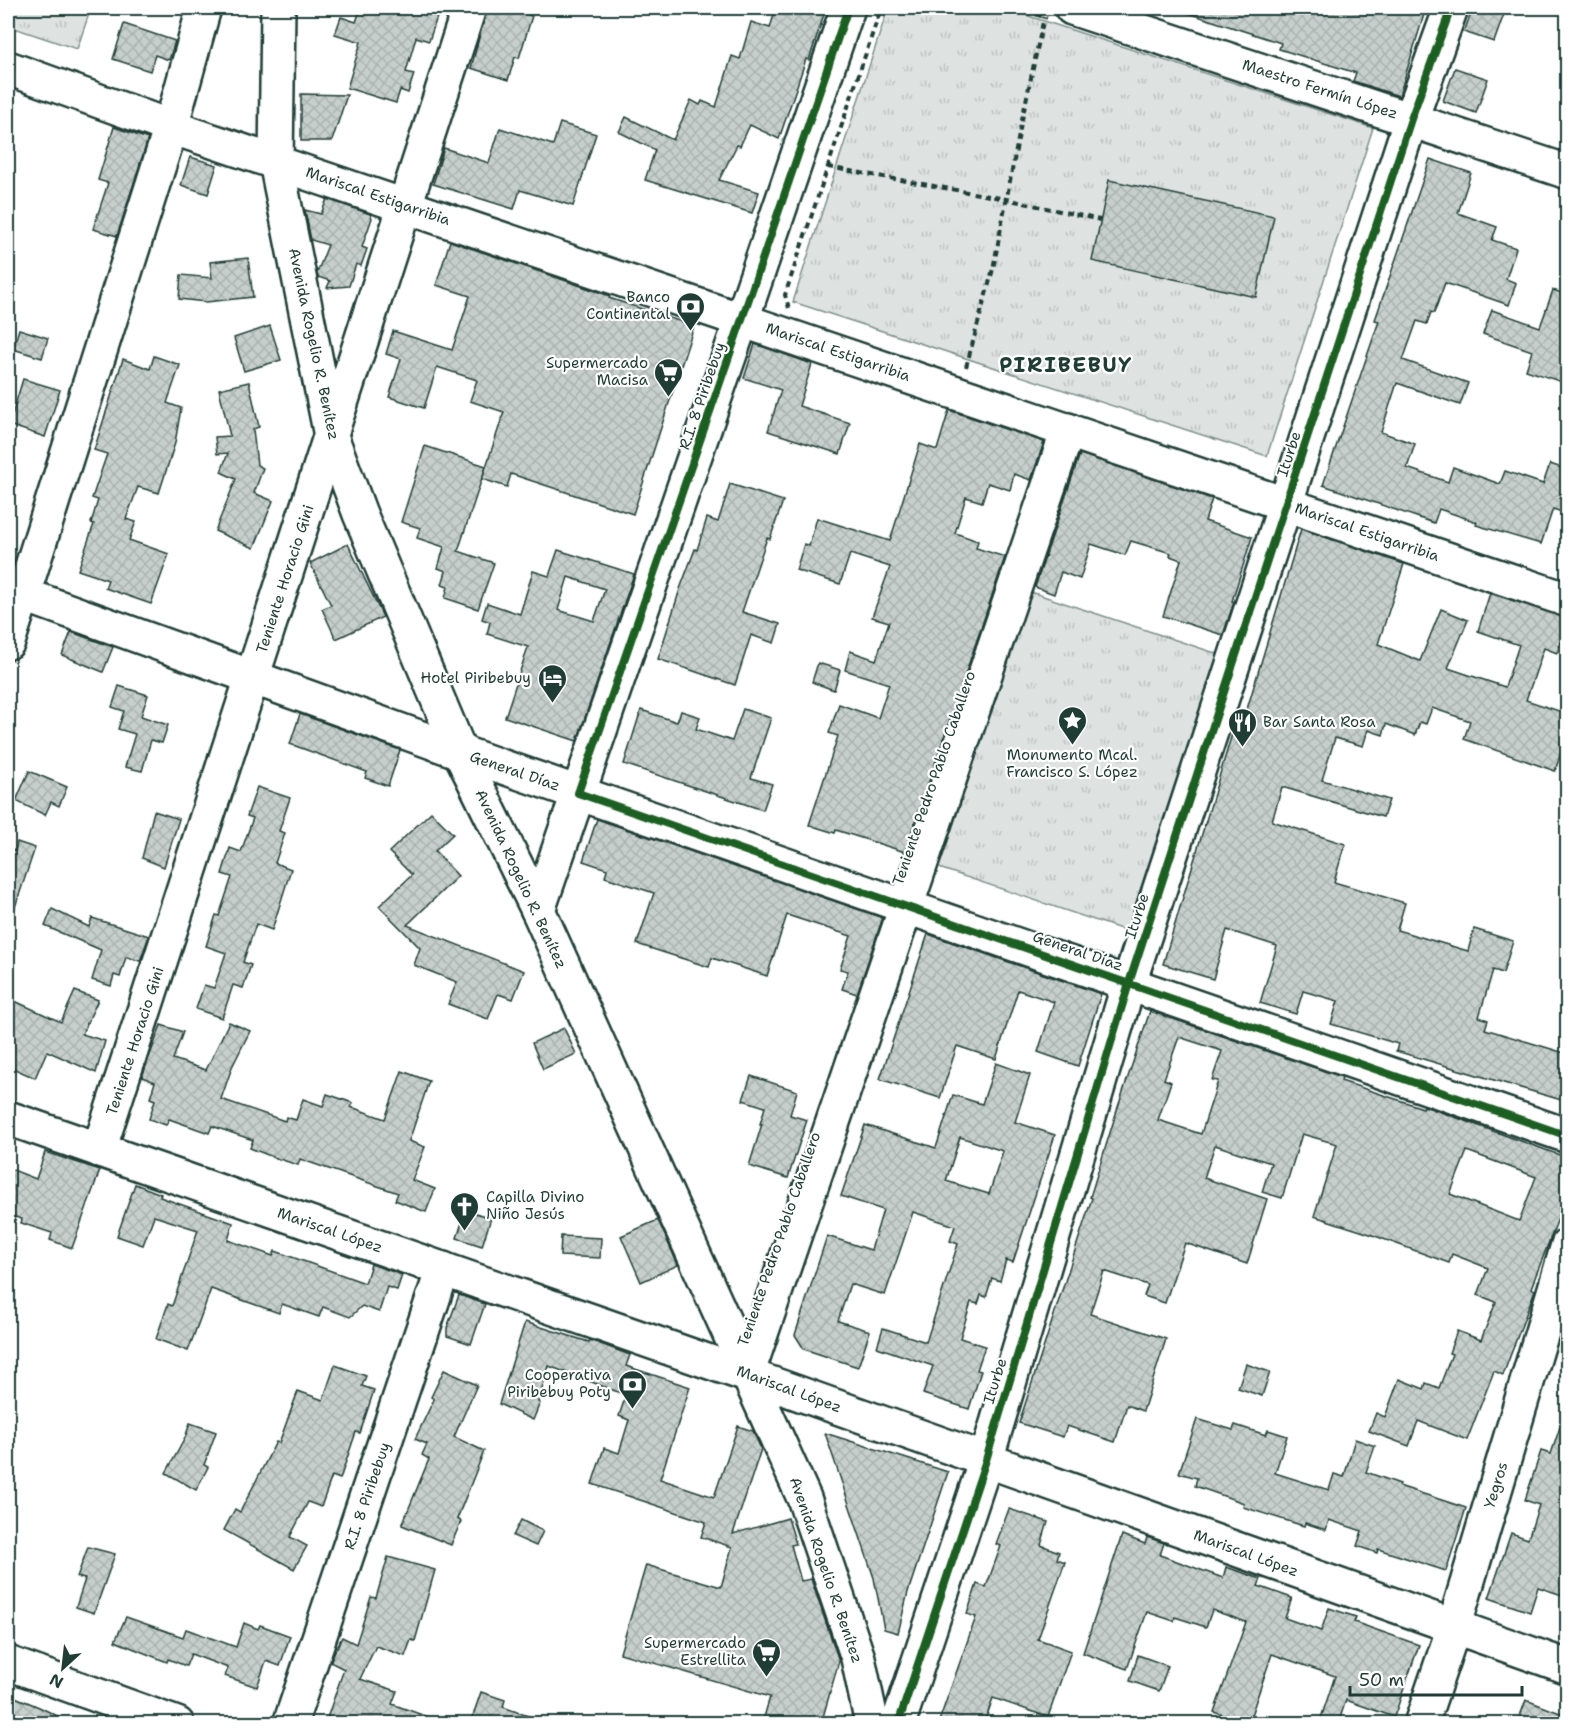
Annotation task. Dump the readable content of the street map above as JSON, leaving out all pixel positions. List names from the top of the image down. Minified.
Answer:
{"streets":{"street":["Maestro Fermín López","Mariscal Estigarribia","Avenida Rogelio R. Benítez","R.I. 8 Piribebuy","Iturbe","Teniente Horacio Gini","General Díaz","Teniente Pedro Pablo Caballero","Mariscal López","Yegros"]},"crossings":[["Maestro Fermín López","Iturbe"],["Mariscal Estigarribia","Avenida Rogelio R. Benítez"],["Mariscal Estigarribia","R.I. 8 Piribebuy"],["Mariscal Estigarribia","Iturbe"],["Mariscal Estigarribia","Teniente Horacio Gini"],["Mariscal Estigarribia","Teniente Pedro Pablo Caballero"],["Avenida Rogelio R. Benítez","R.I. 8 Piribebuy"],["Avenida Rogelio R. Benítez","Teniente Horacio Gini"],["Avenida Rogelio R. Benítez","General Díaz"],["Avenida Rogelio R. Benítez","Teniente Pedro Pablo Caballero"],["Avenida Rogelio R. Benítez","Mariscal López"],["R.I. 8 Piribebuy","General Díaz"],["R.I. 8 Piribebuy","Mariscal López"],["Iturbe","General Díaz"],["Iturbe","Mariscal López"],["Teniente Horacio Gini","General Díaz"],["Teniente Horacio Gini","Mariscal López"],["General Díaz","Teniente Pedro Pablo Caballero"],["Teniente Pedro Pablo Caballero","Mariscal López"],["Mariscal López","Yegros"]],"districts":["PIRIBEBUY"],"places":{"bank":["Banco Continental","Cooperativa Piribebuy Poty"],"supermarket":["Supermercado Macisa","Supermercado Estrellita"],"hotel":["Hotel Piribebuy"],"place":["Monumento Mcal. Francisco S. López"],"restaurant":["Bar Santa Rosa"],"church":["Capilla Divino Niño Jesús"]},"scale_bar":"50 m","north":"bottom left"}
